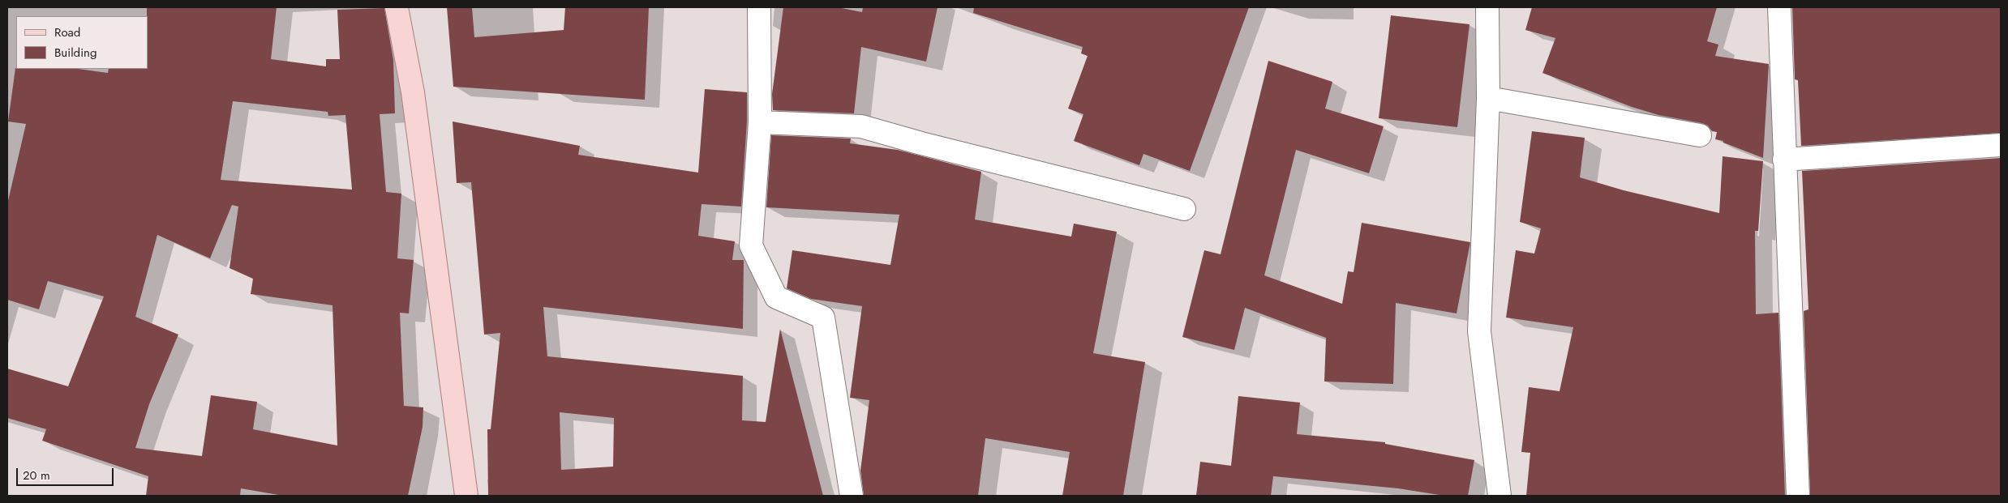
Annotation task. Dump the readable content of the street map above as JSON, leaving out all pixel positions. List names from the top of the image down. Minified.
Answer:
{"legend":["Road","Building"],"scale_bar":"20 m"}
